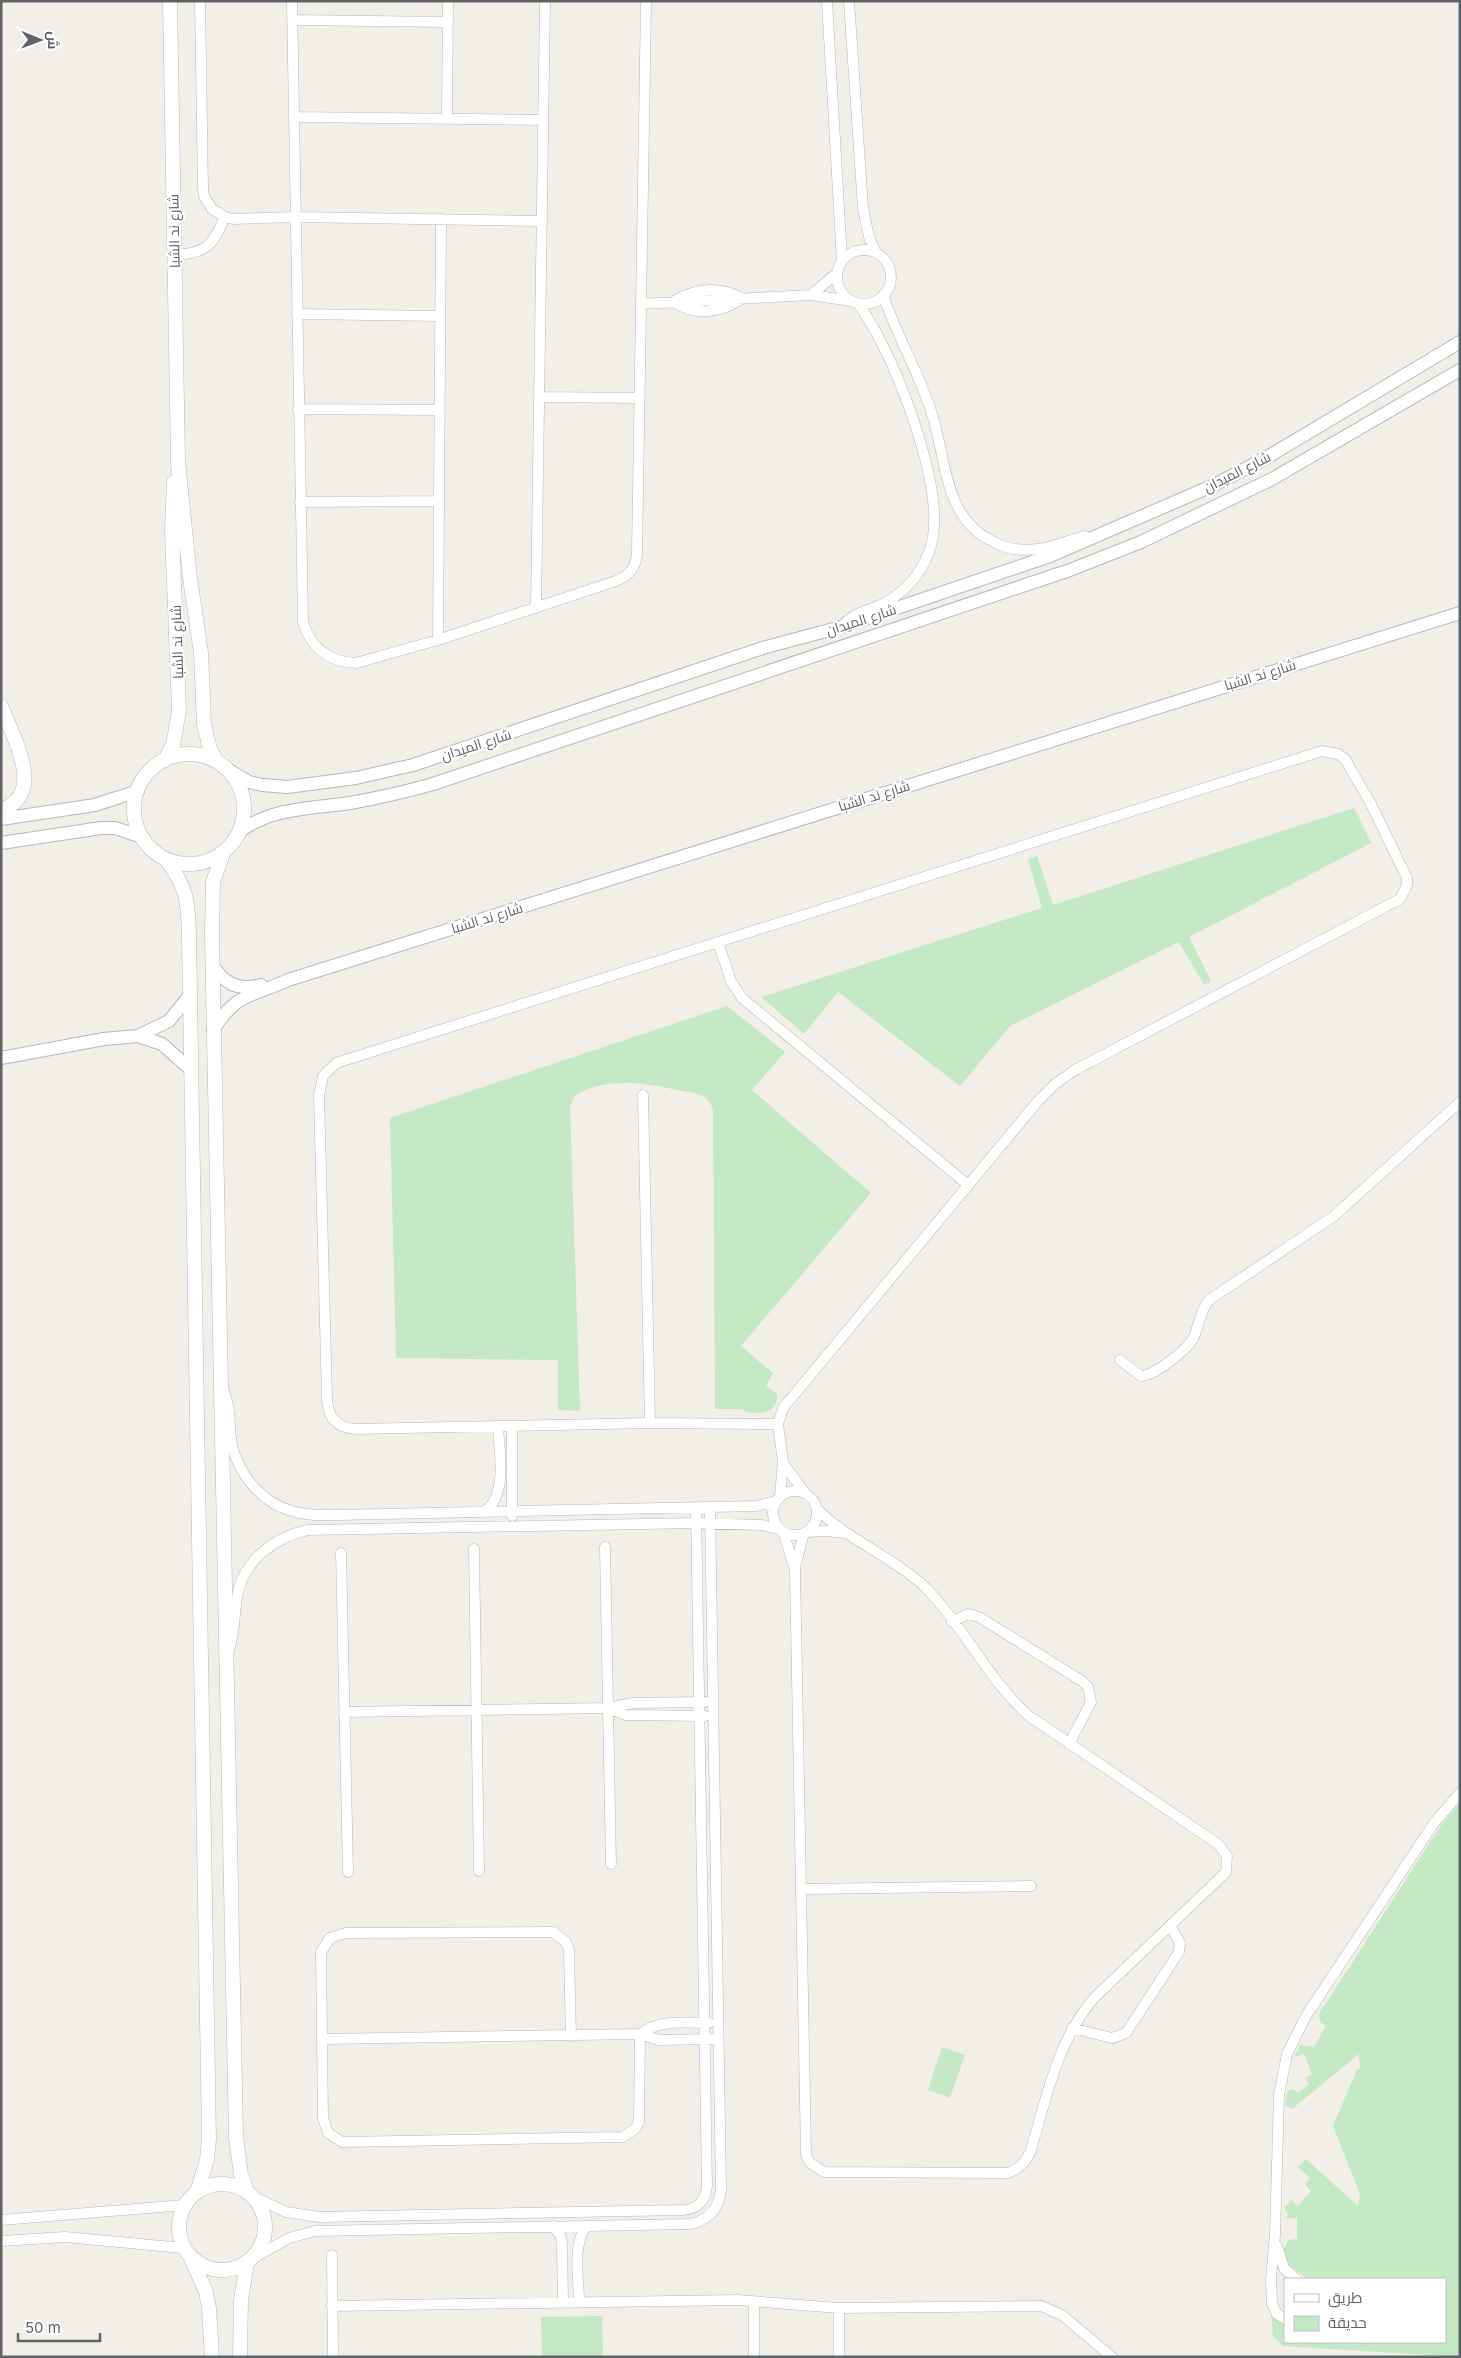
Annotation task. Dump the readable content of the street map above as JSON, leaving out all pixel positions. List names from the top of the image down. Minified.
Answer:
{"streets":{"main road":["شارع ند الشبا"],"street":["شارع الميدان"]},"crossings":[["شارع ند الشبا","شارع الميدان"]],"legend":["طريق","حديقة"],"scale_bar":"50 m","north":"right"}
